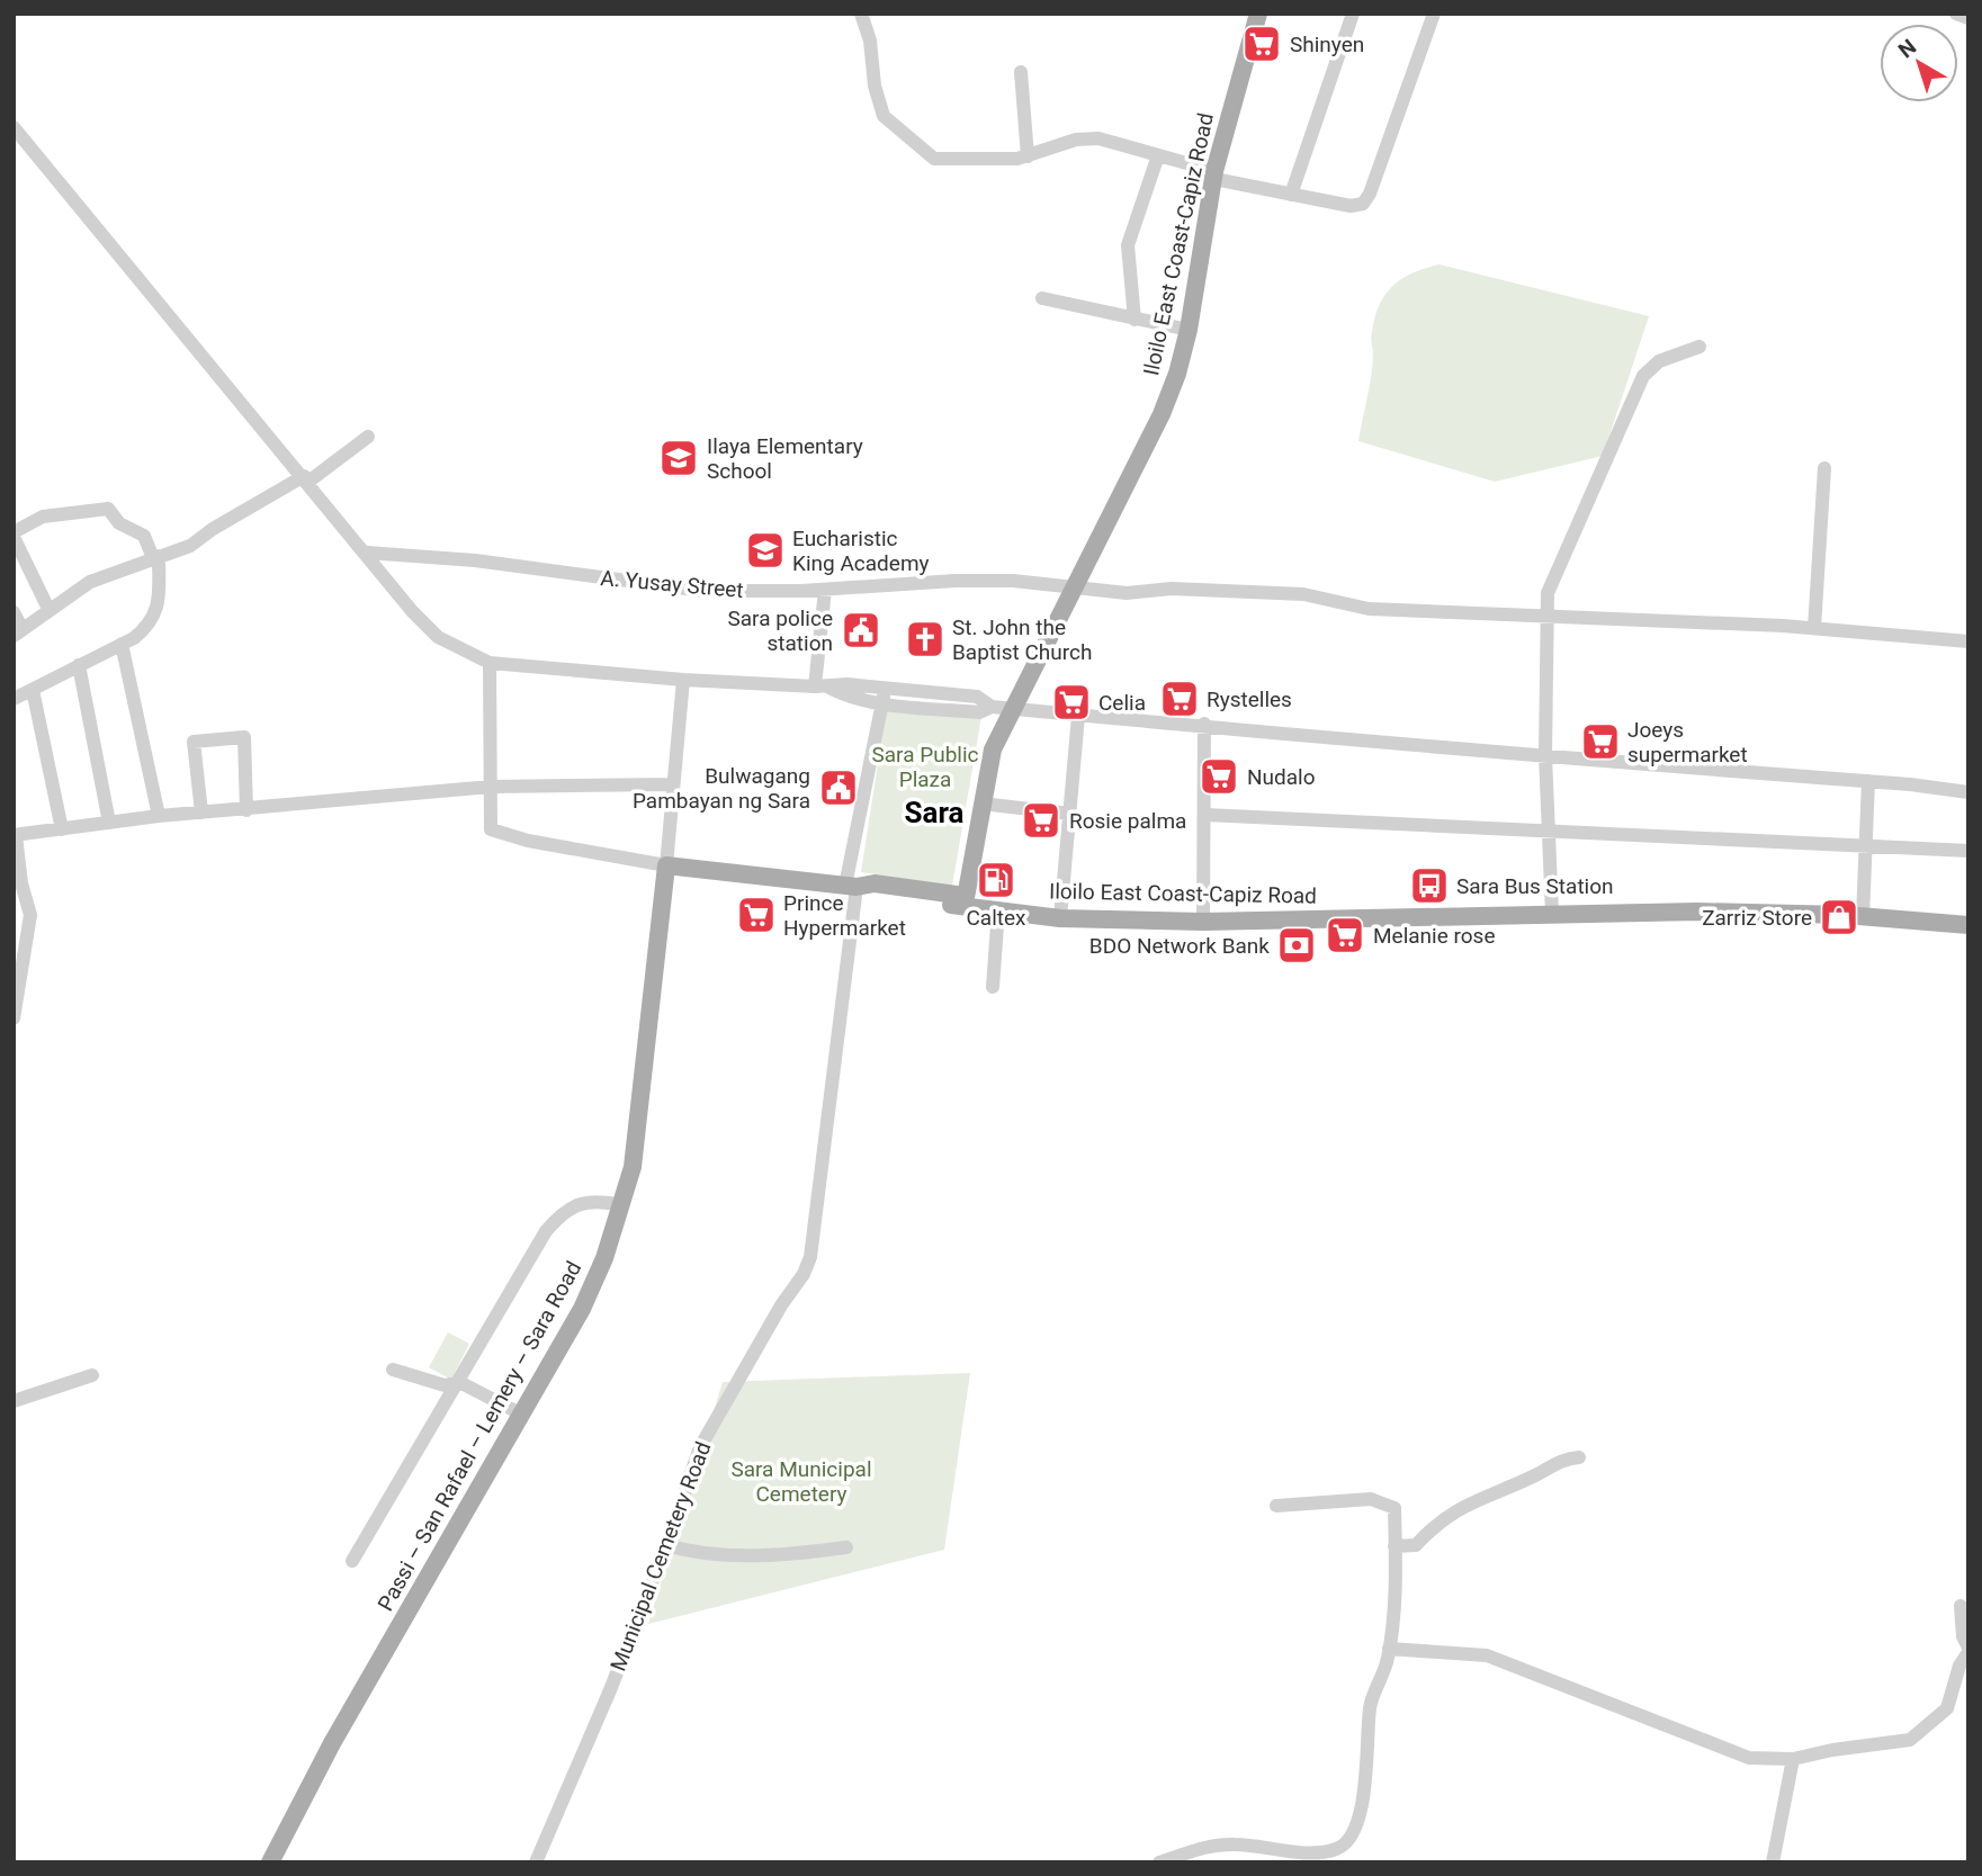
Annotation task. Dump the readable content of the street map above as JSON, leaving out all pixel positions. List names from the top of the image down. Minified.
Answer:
{"streets":{"main road":["Iloilo East Coast-Capiz Road","Passi – San Rafael – Lemery – Sara Road"],"street":["A. Yusay Street","Municipal Cemetery Road"]},"crossings":[["Iloilo East Coast-Capiz Road","A. Yusay Street"]],"districts":["Sara"],"parks":["Sara Public Plaza","Sara Municipal Cemetery"],"places":{"supermarket":["Shinyen","Rystelles","Celia","Joeys supermarket","Nudalo","Rosie palma","Prince Hypermarket","Melanie rose"],"school or university":["Ilaya Elementary School","Eucharistic King Academy"],"public building":["Sara police station","Bulwagang Pambayan ng Sara"],"church":["St. John the Baptist Church"],"fuel station":["Caltex"],"bus stop":["Sara Bus Station"],"shop":["Zarriz Store"],"bank":["BDO Network Bank"]},"north":"top left"}
